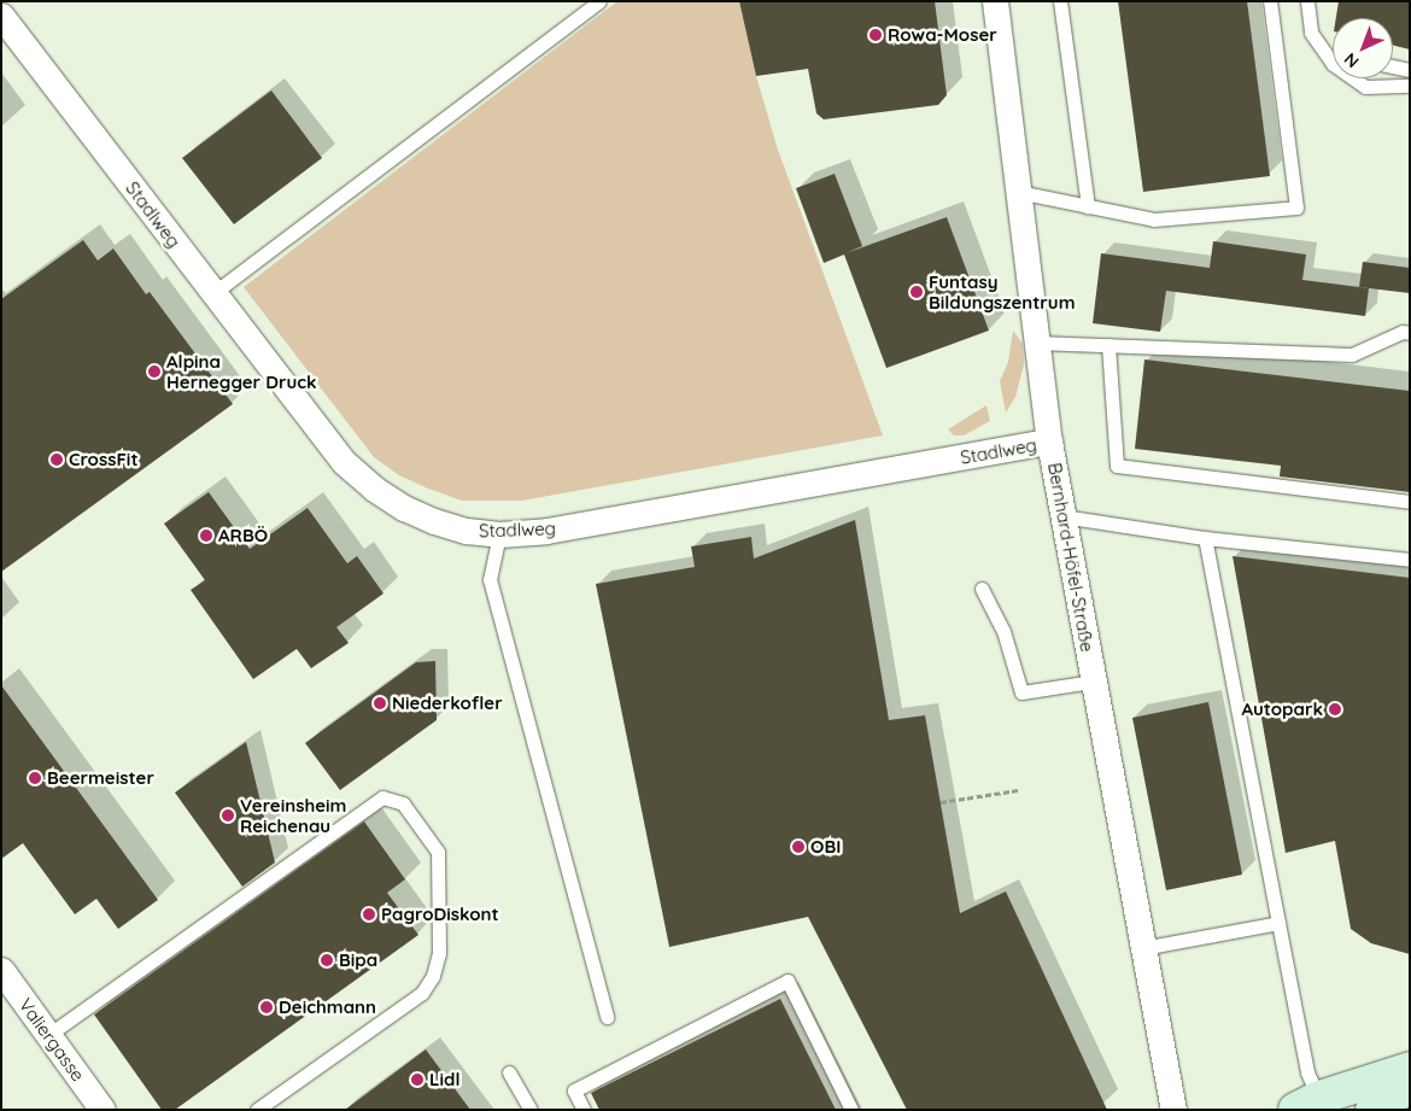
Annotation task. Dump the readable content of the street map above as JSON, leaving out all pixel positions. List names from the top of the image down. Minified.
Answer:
{"streets":{"street":["Stadlweg","Bernhard-Höfel-Straße","Valiergasse"]},"crossings":[["Stadlweg","Bernhard-Höfel-Straße"]],"places":["Rowa-Moser","Funtasy Bildungszentrum","Alpina Hernegger Druck","CrossFit","ARBÖ","Niederkofler","Autopark","Beermeister","Vereinsheim Reichenau","OBI","PagroDiskont","Bipa","Deichmann","Lidl"],"north":"bottom left"}
